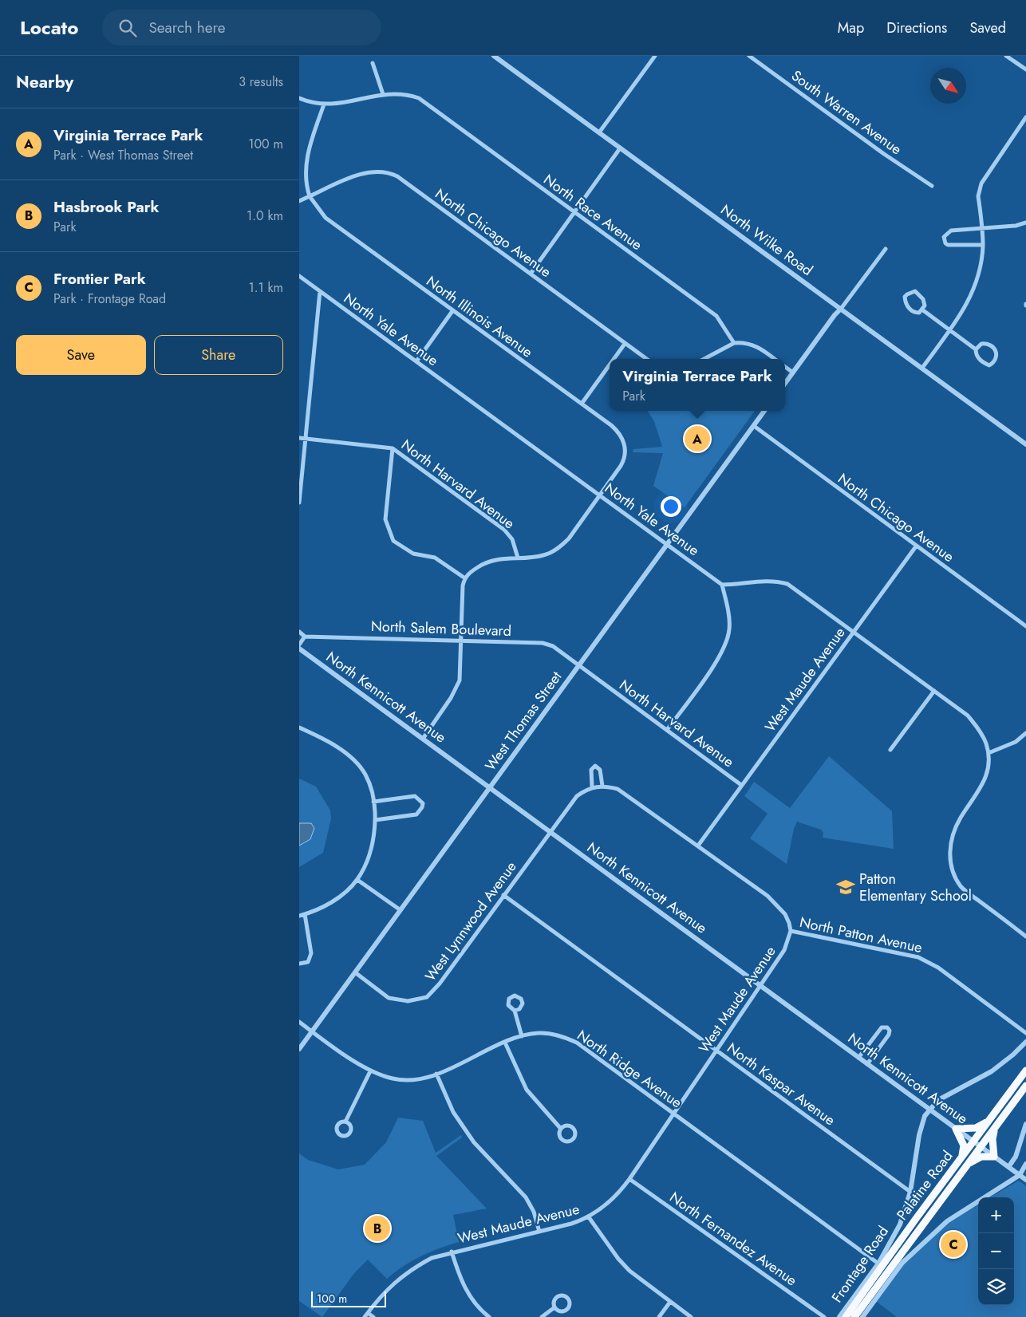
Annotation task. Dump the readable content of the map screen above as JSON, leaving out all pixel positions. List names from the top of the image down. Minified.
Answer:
{"streets":{"highway":["Palatine Road"],"street":["South Warren Avenue","North Race Avenue","North Chicago Avenue","North Wilke Road","North Illinois Avenue","North Yale Avenue","North Harvard Avenue","North Salem Boulevard","West Maude Avenue","North Kennicott Avenue","West Thomas Street","West Lynnwood Avenue","North Patton Avenue","North Ridge Avenue","North Kaspar Avenue","North Fernandez Avenue","Frontage Road"]},"crossings":[["North Chicago Avenue","North Illinois Avenue"],["North Chicago Avenue","West Maude Avenue"],["North Chicago Avenue","West Thomas Street"],["North Illinois Avenue","North Yale Avenue"],["North Yale Avenue","West Thomas Street"],["North Harvard Avenue","North Salem Boulevard"],["North Harvard Avenue","West Maude Avenue"],["North Harvard Avenue","West Thomas Street"],["North Salem Boulevard","West Thomas Street"],["West Maude Avenue","North Kennicott Avenue"],["West Maude Avenue","North Patton Avenue"],["West Maude Avenue","North Ridge Avenue"],["West Maude Avenue","North Kaspar Avenue"],["West Maude Avenue","North Fernandez Avenue"],["North Kennicott Avenue","West Thomas Street"],["North Kennicott Avenue","West Lynnwood Avenue"],["North Kennicott Avenue","Palatine Road"],["North Kennicott Avenue","Frontage Road"],["West Thomas Street","West Lynnwood Avenue"],["West Thomas Street","North Ridge Avenue"],["West Lynnwood Avenue","North Kaspar Avenue"],["North Ridge Avenue","Frontage Road"],["North Kaspar Avenue","Frontage Road"]],"places":{"school or university":["Patton Elementary School"]},"scale_bar":"100 m","north":"bottom right","page":{"header":"Locato","search":"Search here","nav":["Map","Directions","Saved"],"heading":["Nearby","3 results"],"list":[{"mark":"A","name":"Virginia Terrace Park","note":"Park · West Thomas Street","value":"100 m"},{"mark":"B","name":"Hasbrook Park","note":"Park","value":"1.0 km"},{"mark":"C","name":"Frontier Park","note":"Park · Frontage Road","value":"1.1 km"}],"buttons":["Save","Share"],"popup":["Virginia Terrace Park","Park"],"pins":["A","B","C"],"map_buttons":["+","−"],"scale":"100 m"}}
